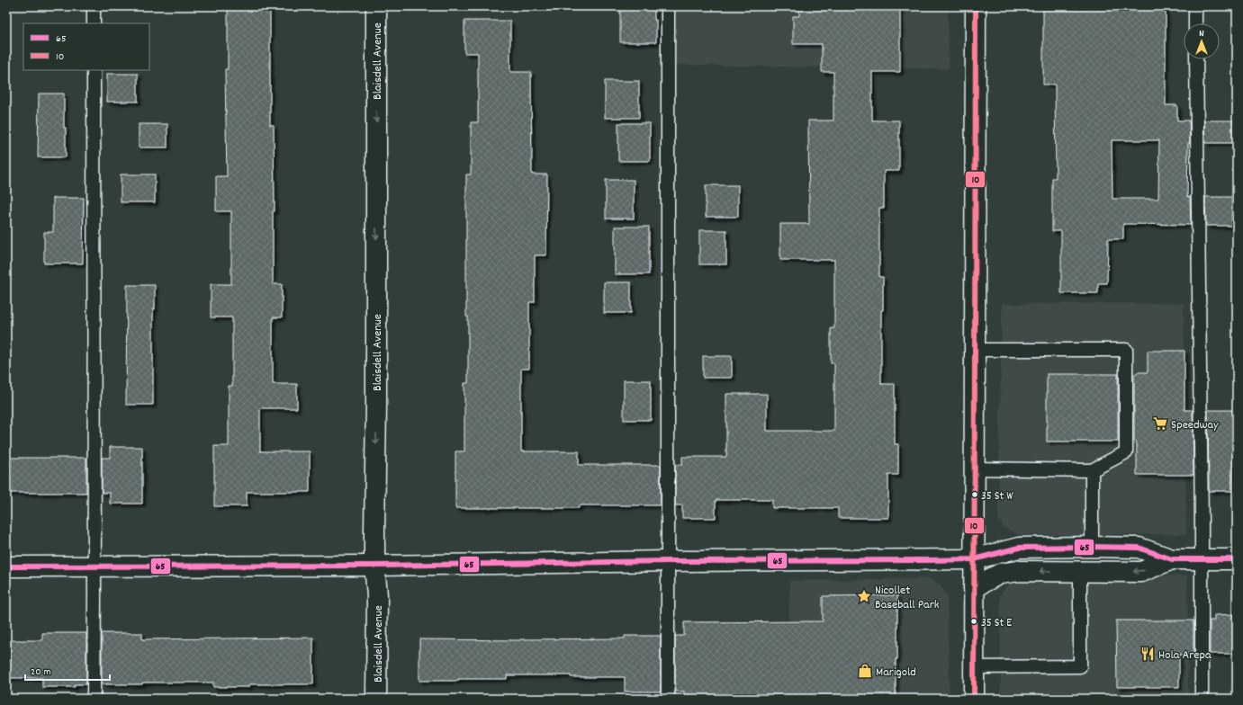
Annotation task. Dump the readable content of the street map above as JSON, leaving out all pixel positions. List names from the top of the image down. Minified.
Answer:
{"streets":{"street":["Blaisdell Avenue"]},"one_way":["Blaisdell Avenue"],"places":{"supermarket":["Speedway"],"other":["35 St W","35 St E"],"place":["Nicollet Baseball Park"],"restaurant":["Hola Arepa"],"shop":["Marigold"]},"lines":["transit line 10","transit line 65"],"legend":["65","10"],"scale_bar":"20 m","north":"top"}
